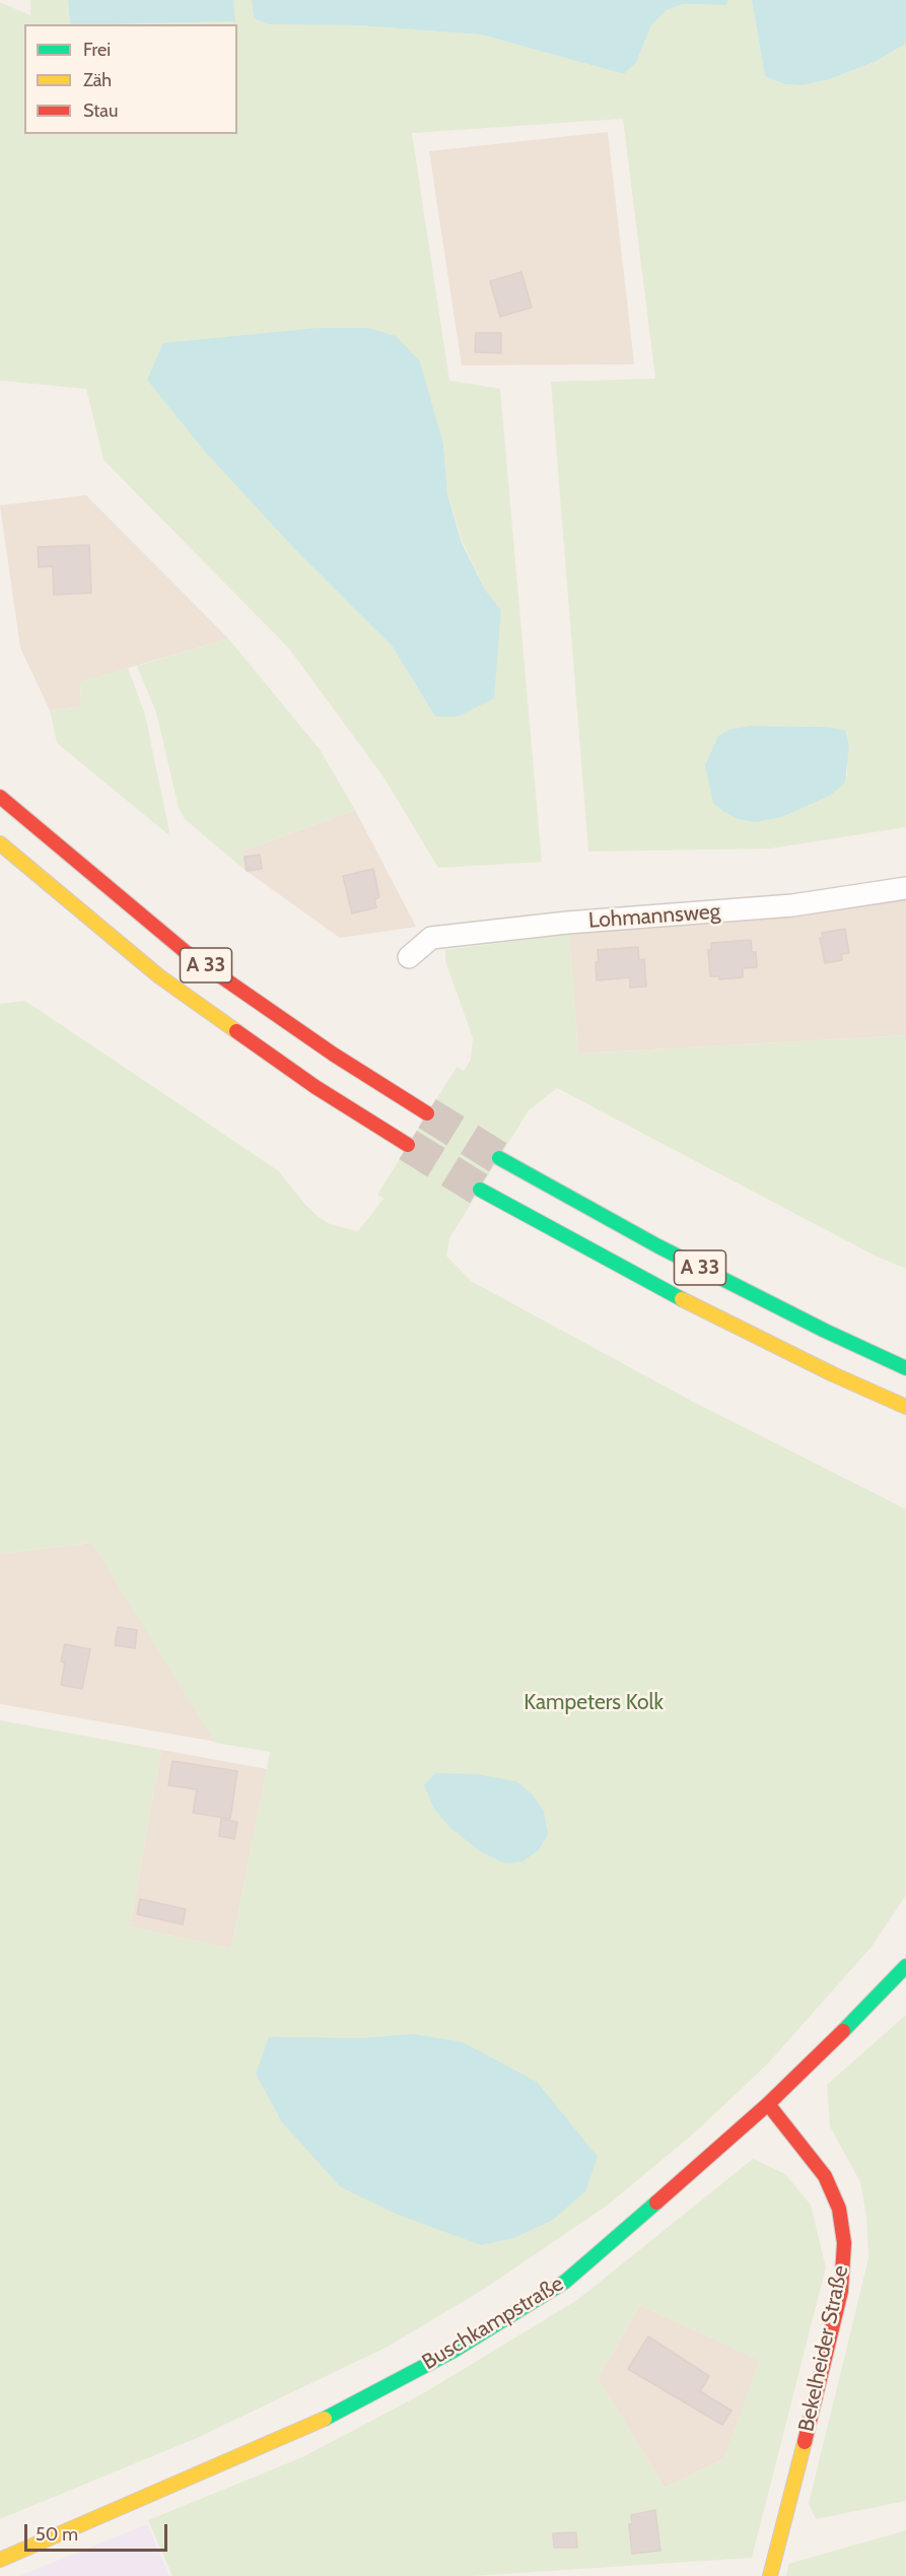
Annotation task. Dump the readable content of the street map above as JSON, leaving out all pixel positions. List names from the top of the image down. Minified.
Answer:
{"streets":{"main road":["A 33","Buschkampstraße","Bekelheider Straße"],"street":["Lohmannsweg"]},"crossings":[["Buschkampstraße","Bekelheider Straße"]],"parks":["Kampeters Kolk"],"legend":["Frei","Zäh","Stau"],"scale_bar":"50 m"}
